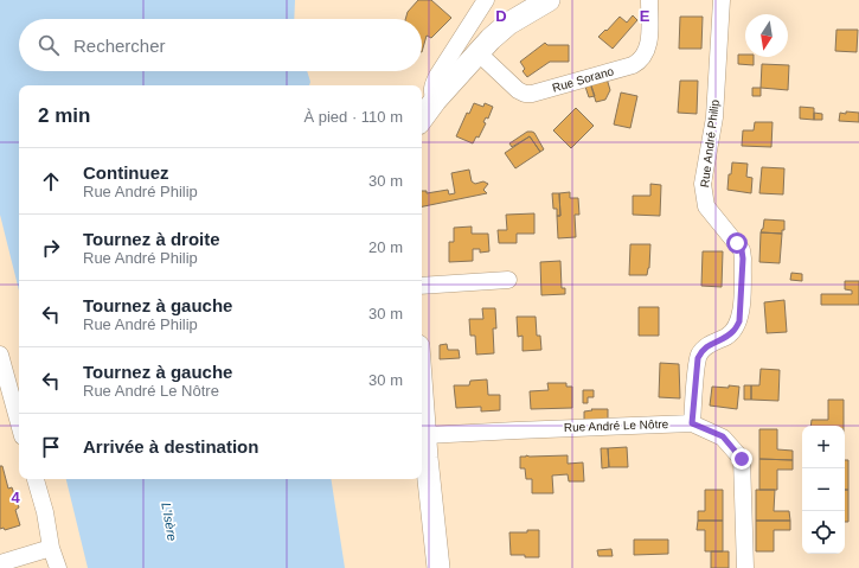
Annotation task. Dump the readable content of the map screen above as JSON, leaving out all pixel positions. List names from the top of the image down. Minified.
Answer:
{"streets":{"street":["Rue Sorano","Rue André Philip","Rue André Le Nôtre"]},"crossings":[["Rue André Philip","Rue André Le Nôtre"]],"water":["L'Isère"],"north":"bottom","page":{"search":"Rechercher","heading":["2 min","À pied · 110 m"],"list":[["Continuez","Rue André Philip","30 m"],["Tournez à droite","Rue André Philip","20 m"],["Tournez à gauche","Rue André Philip","30 m"],["Tournez à gauche","Rue André Le Nôtre","30 m"],"Arrivée à destination"],"map_buttons":["+","−"]},"grid":{"columns":["D","E"],"rows":["4"]}}
